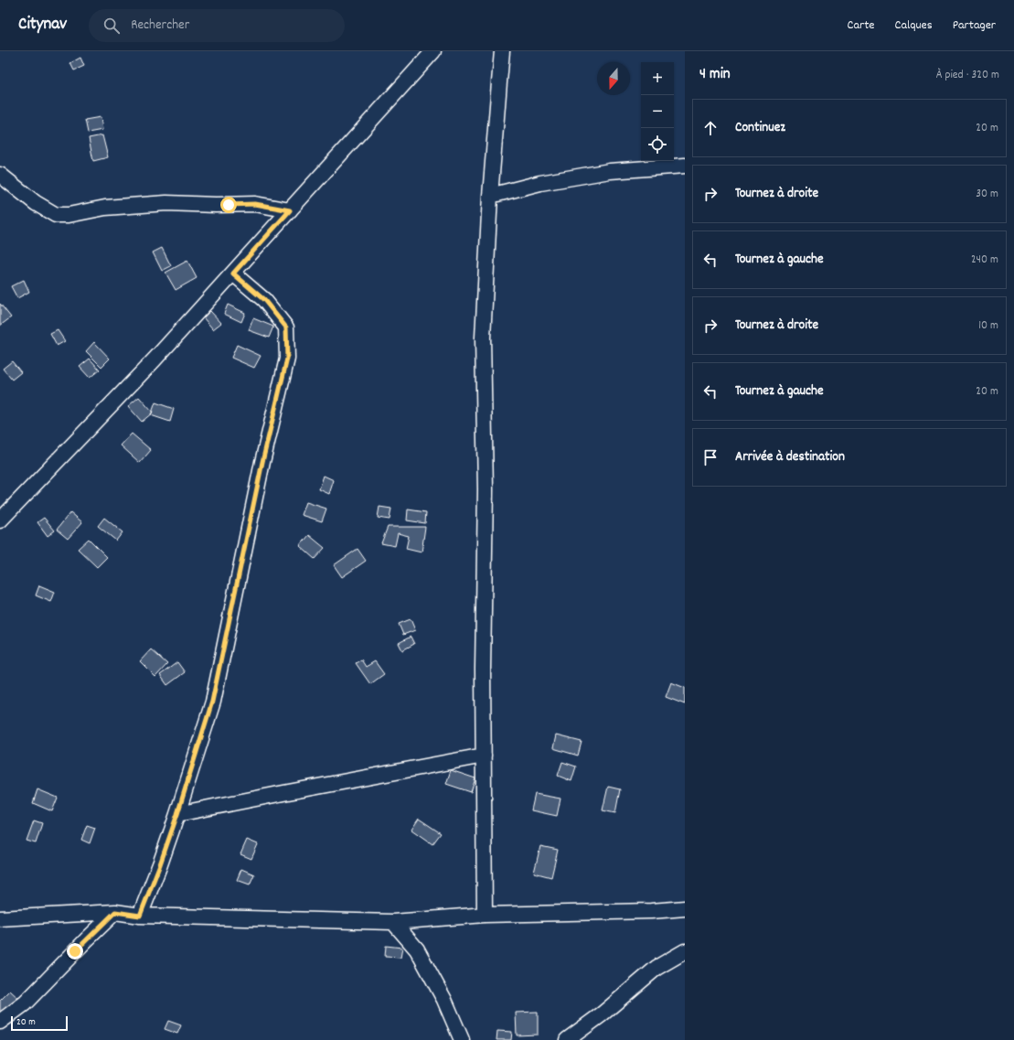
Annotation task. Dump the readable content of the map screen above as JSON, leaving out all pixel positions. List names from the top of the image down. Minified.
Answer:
{"scale_bar":"20 m","north":"bottom","page":{"header":"Citynav","search":"Rechercher","nav":["Carte","Calques","Partager"],"heading":["4 min","À pied · 320 m"],"map_buttons":["+","−"],"list":[["Continuez","20 m"],["Tournez à droite","30 m"],["Tournez à gauche","240 m"],["Tournez à droite","10 m"],["Tournez à gauche","20 m"],"Arrivée à destination"],"scale":"20 m"}}
